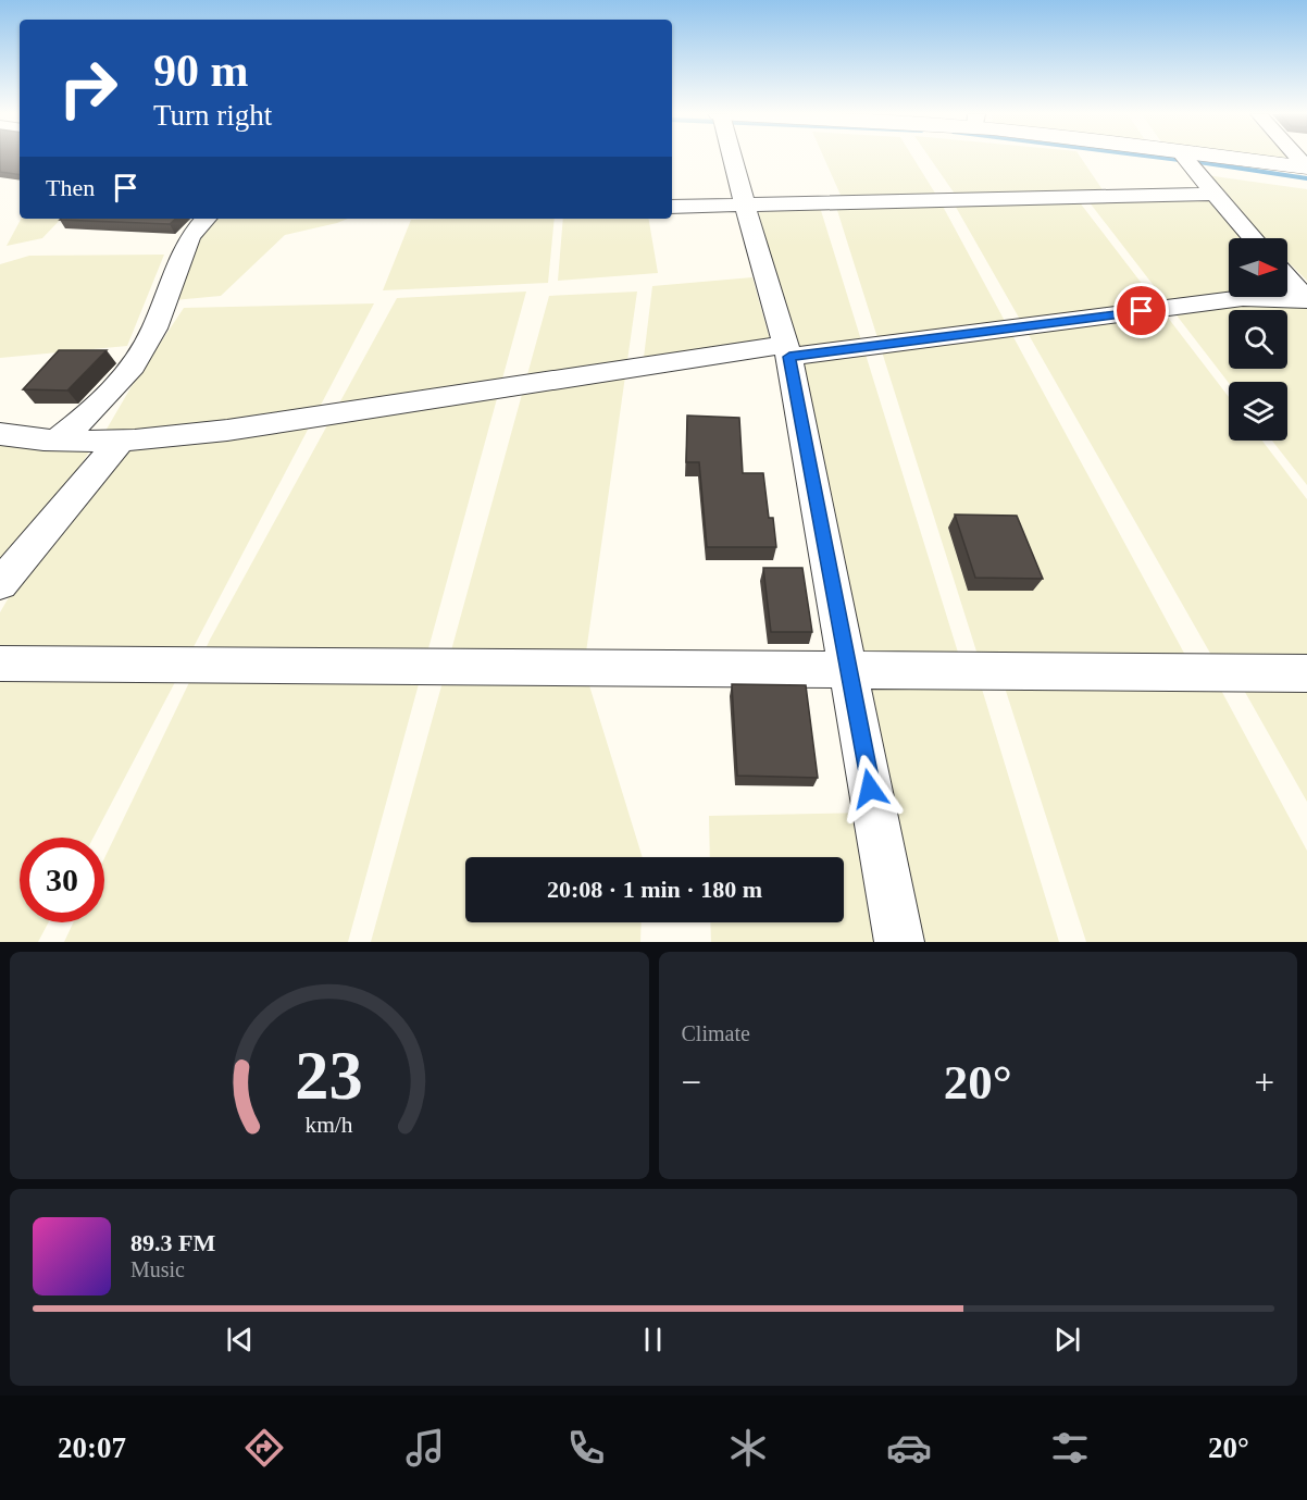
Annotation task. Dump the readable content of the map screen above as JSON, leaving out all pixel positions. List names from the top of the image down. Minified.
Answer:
{"north":"right","page":{"turn":["90 m","Turn right"],"then":"Then","limit":"30","trip":"20:08 · 1 min · 180 m","tile":"Climate","heat":["−","20°","+"],"song":["89.3 FM","Music"],"tabs":["20:07","20°"],"gauge":["23","km/h"]}}
